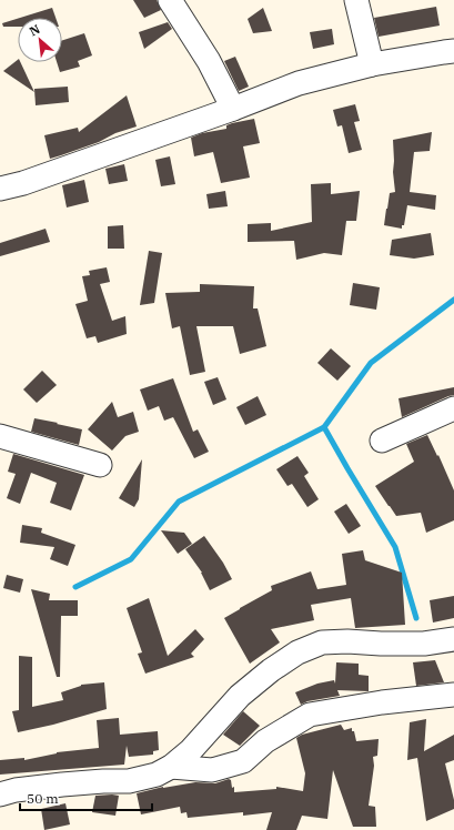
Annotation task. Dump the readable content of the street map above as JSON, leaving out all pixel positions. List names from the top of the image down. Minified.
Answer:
{"scale_bar":"50 m","north":"top left"}
